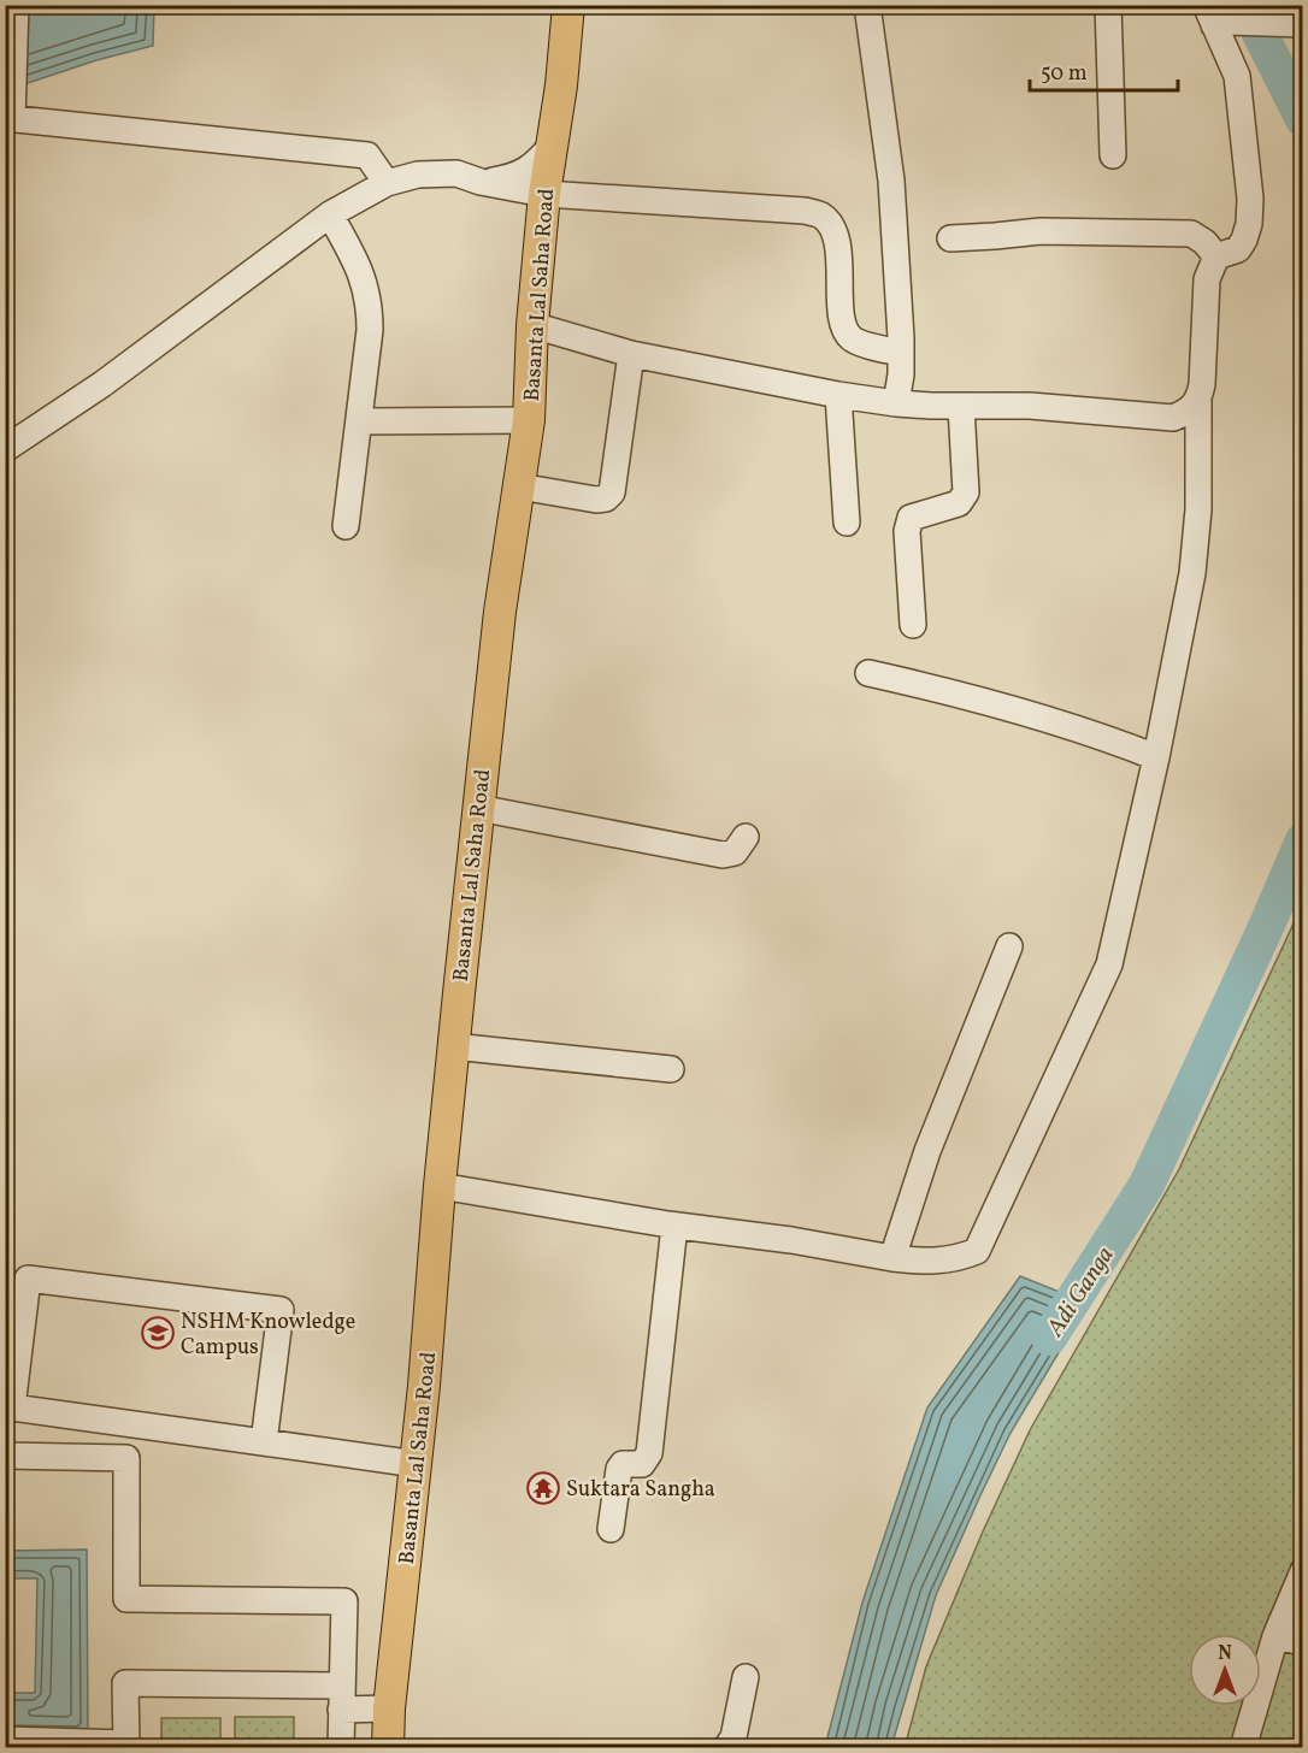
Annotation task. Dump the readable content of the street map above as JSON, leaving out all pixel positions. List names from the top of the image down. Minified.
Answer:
{"streets":{"main road":["Basanta Lal Saha Road"]},"water":["Adi Ganga"],"places":{"school or university":["NSHM Knowledge Campus"],"temple":["Suktara Sangha"]},"scale_bar":"50 m","north":"top"}
